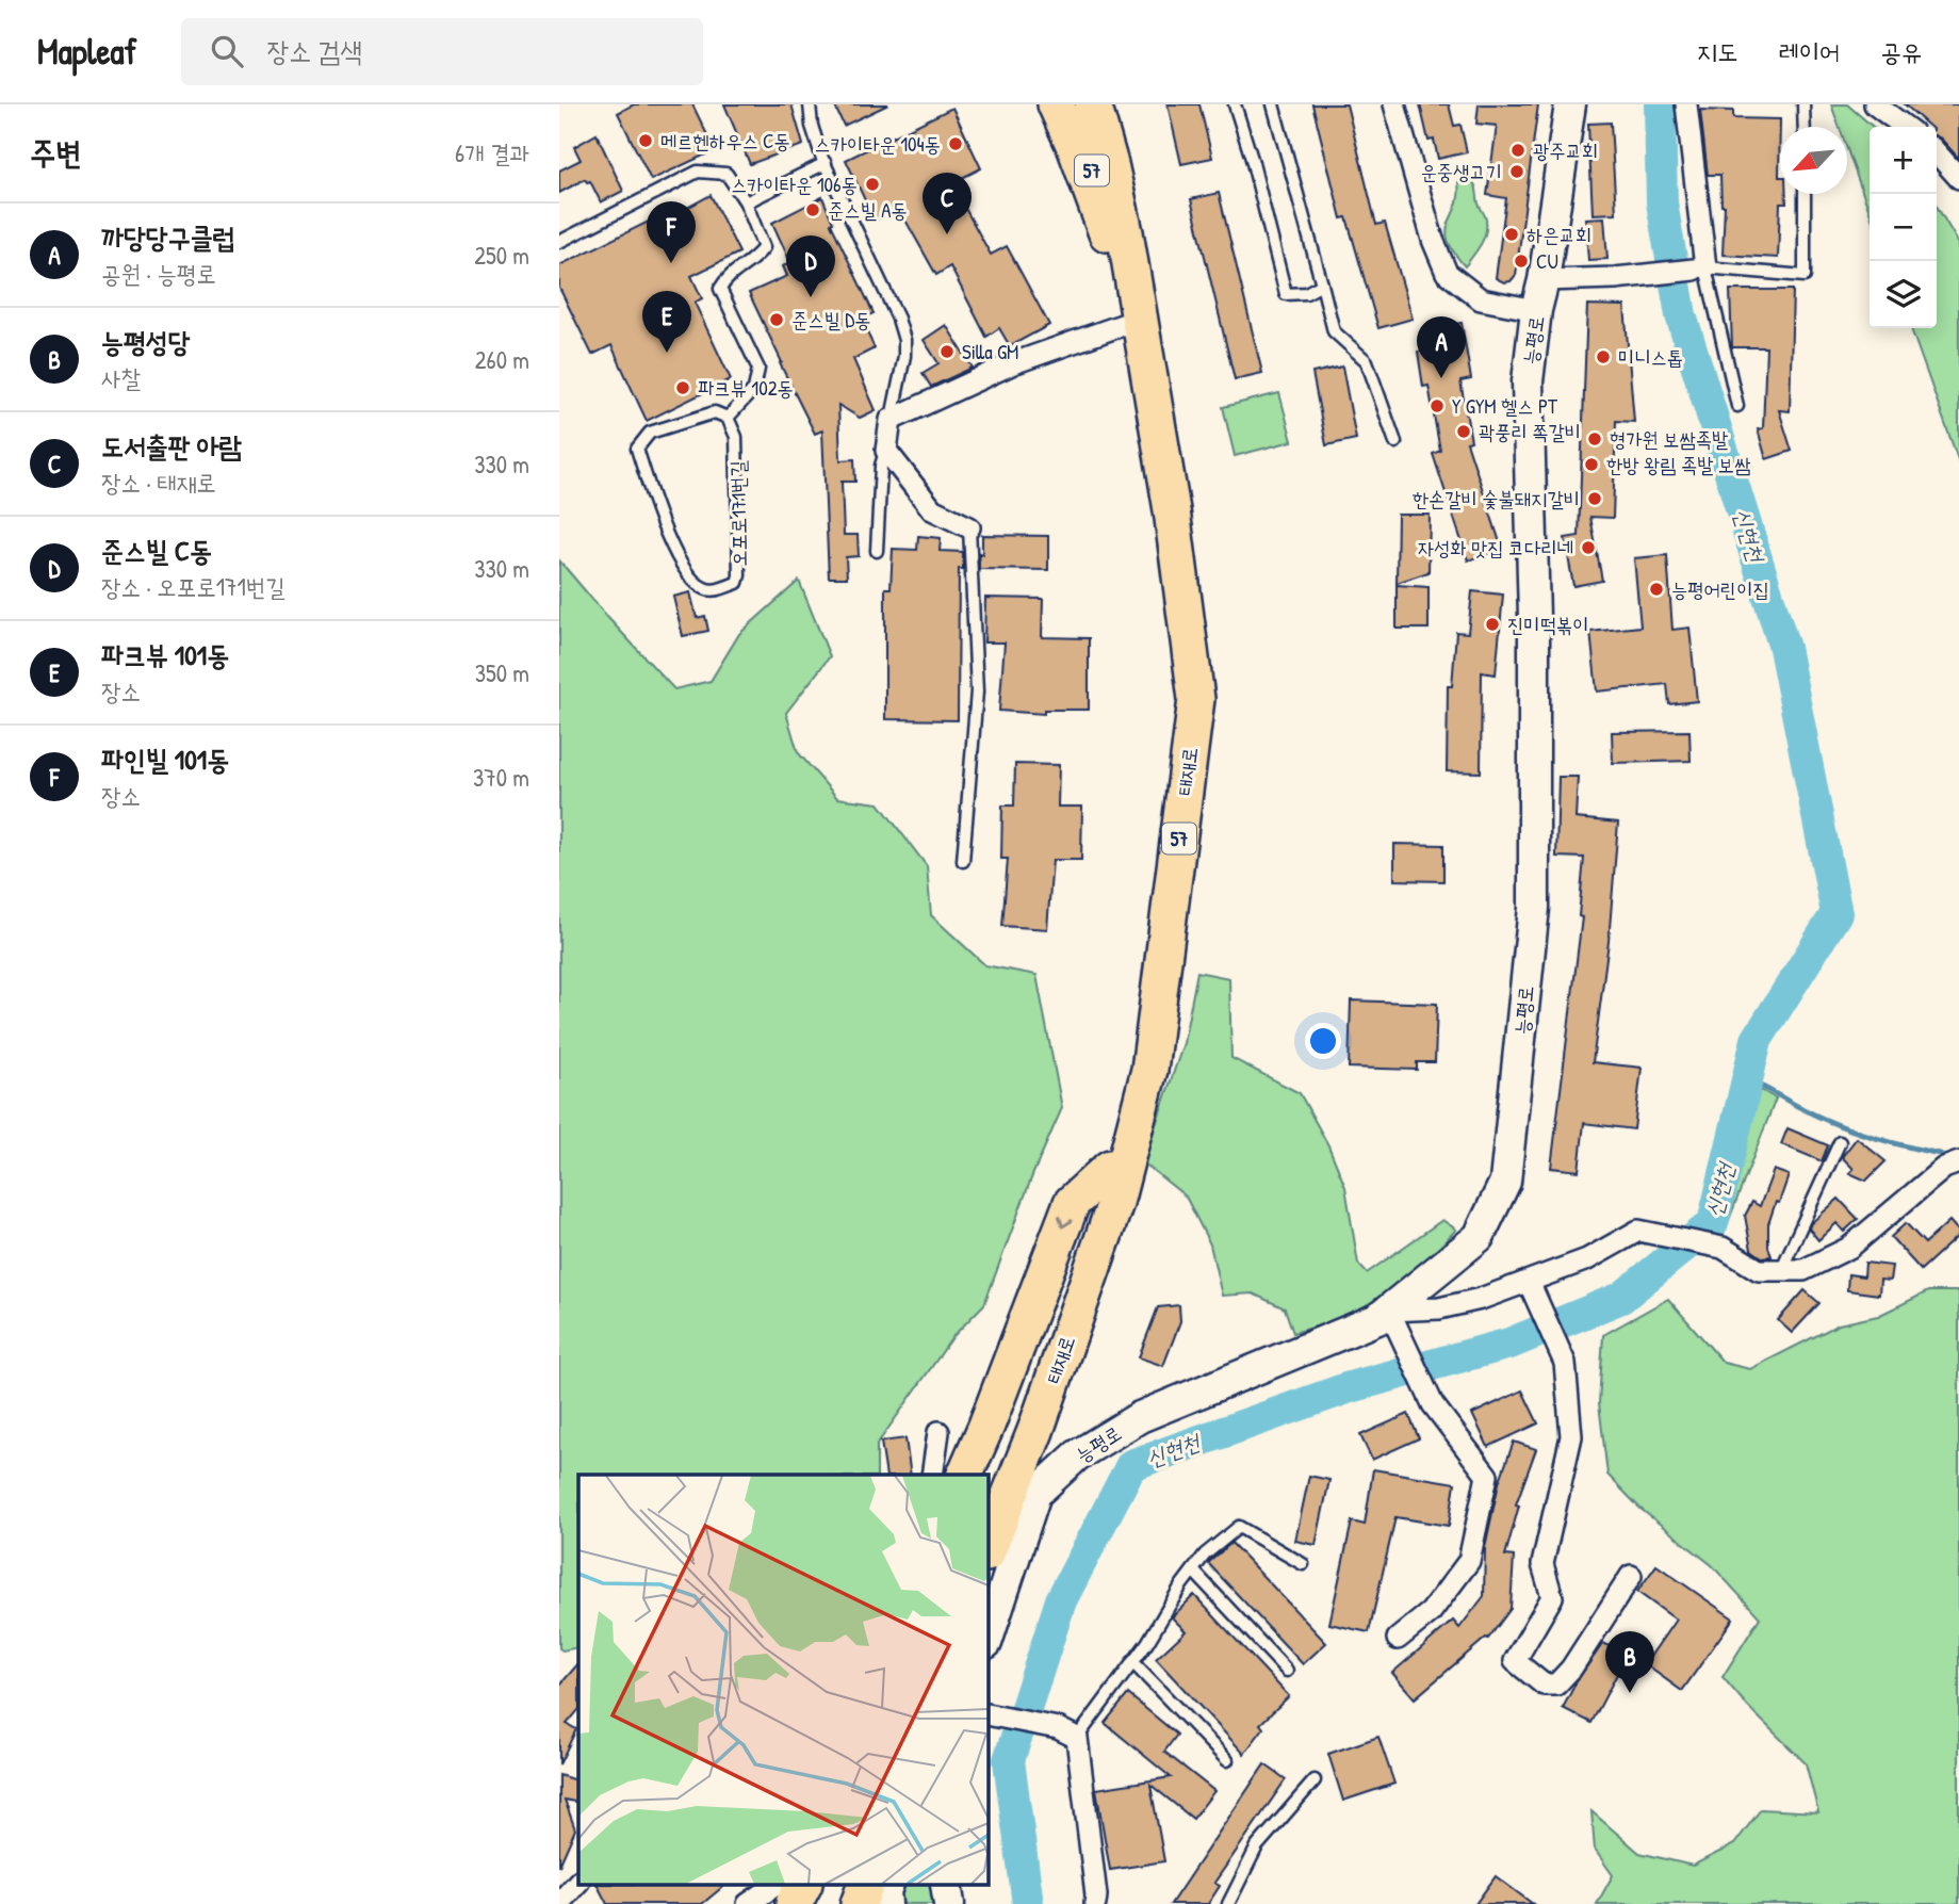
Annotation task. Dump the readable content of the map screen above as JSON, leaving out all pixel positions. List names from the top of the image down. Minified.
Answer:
{"streets":{"highway":["57","태재로"],"main road":["능평로"],"lane":["오포로171번길"]},"water":["신현천"],"places":["메르헨하우스 C동","스카이타운 104동","광주교회","운중생고기","스카이타운 106동","준스빌 A동","하은교회","CU","준스빌 D동","Silla GM","미니스톱","파크뷰 102동","Y GYM 헬스 PT","곽풍리 쪽갈비","형가원 보쌈족발","한방 왕림 족발 보쌈","한손갈비 숯불돼지갈비","자성화 맛집 코다리네","능평어린이집","진미떡볶이"],"north":"bottom left","page":{"header":"Mapleaf","search":"장소 검색","nav":["지도","레이어","공유"],"heading":["주변","6개 결과"],"map_buttons":["+","−"],"pins":["C","F","D","E","A","B"],"list":[{"mark":"A","name":"까당당구클럽","note":"공원 · 능평로","value":"250 m"},{"mark":"B","name":"능평성당","note":"사찰","value":"260 m"},{"mark":"C","name":"도서출판 아람","note":"장소 · 태재로","value":"330 m"},{"mark":"D","name":"준스빌 C동","note":"장소 · 오포로171번길","value":"330 m"},{"mark":"E","name":"파크뷰 101동","note":"장소","value":"350 m"},{"mark":"F","name":"파인빌 101동","note":"장소","value":"370 m"}]}}
